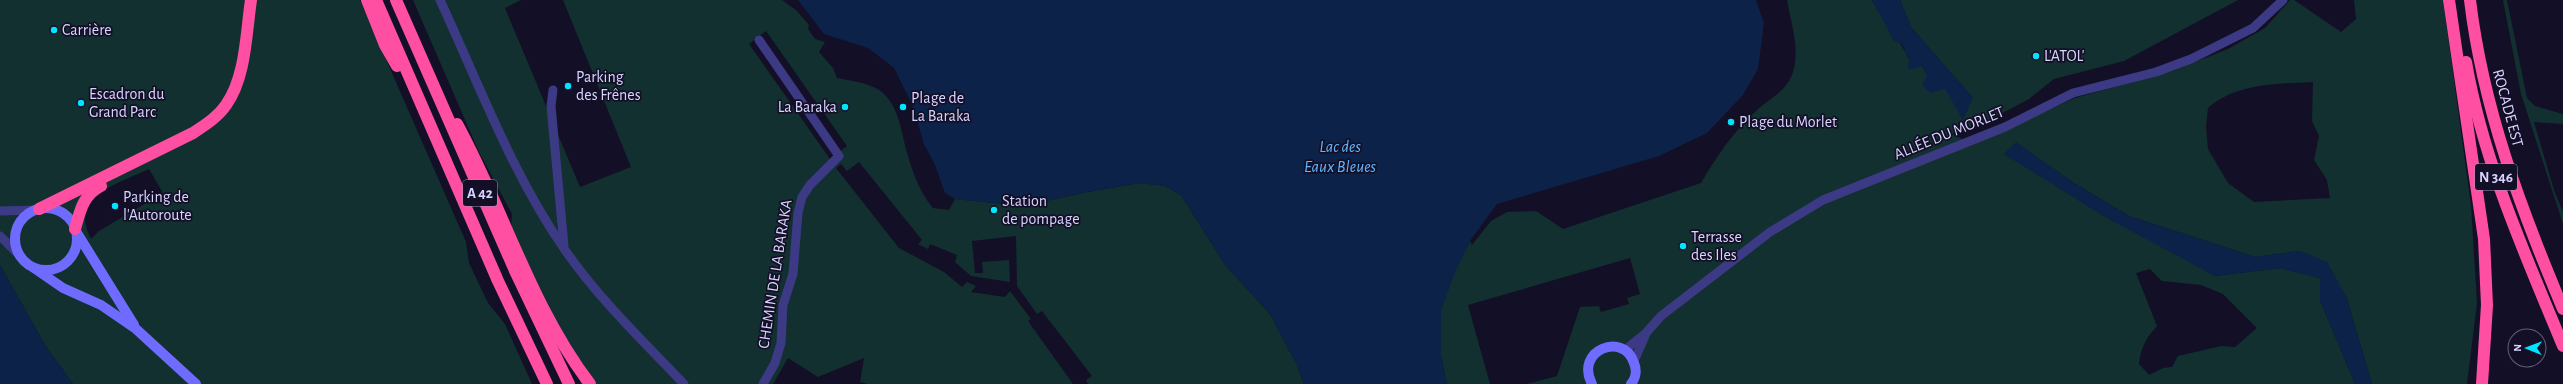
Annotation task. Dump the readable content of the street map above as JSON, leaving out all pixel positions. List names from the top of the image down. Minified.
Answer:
{"streets":{"highway":["ROCADE EST","N 346","A 42"],"street":["ALLÉE DU MORLET","CHEMIN DE LA BARAKA"]},"water":["Lac des Eaux Bleues"],"places":["Carrière","L'ATOL'","Parking des Frênes","Escadron du Grand Parc","La Baraka","Plage de La Baraka","Plage du Morlet","Parking de l'Autoroute","Station de pompage","Terrasse des Iles"],"north":"left"}
